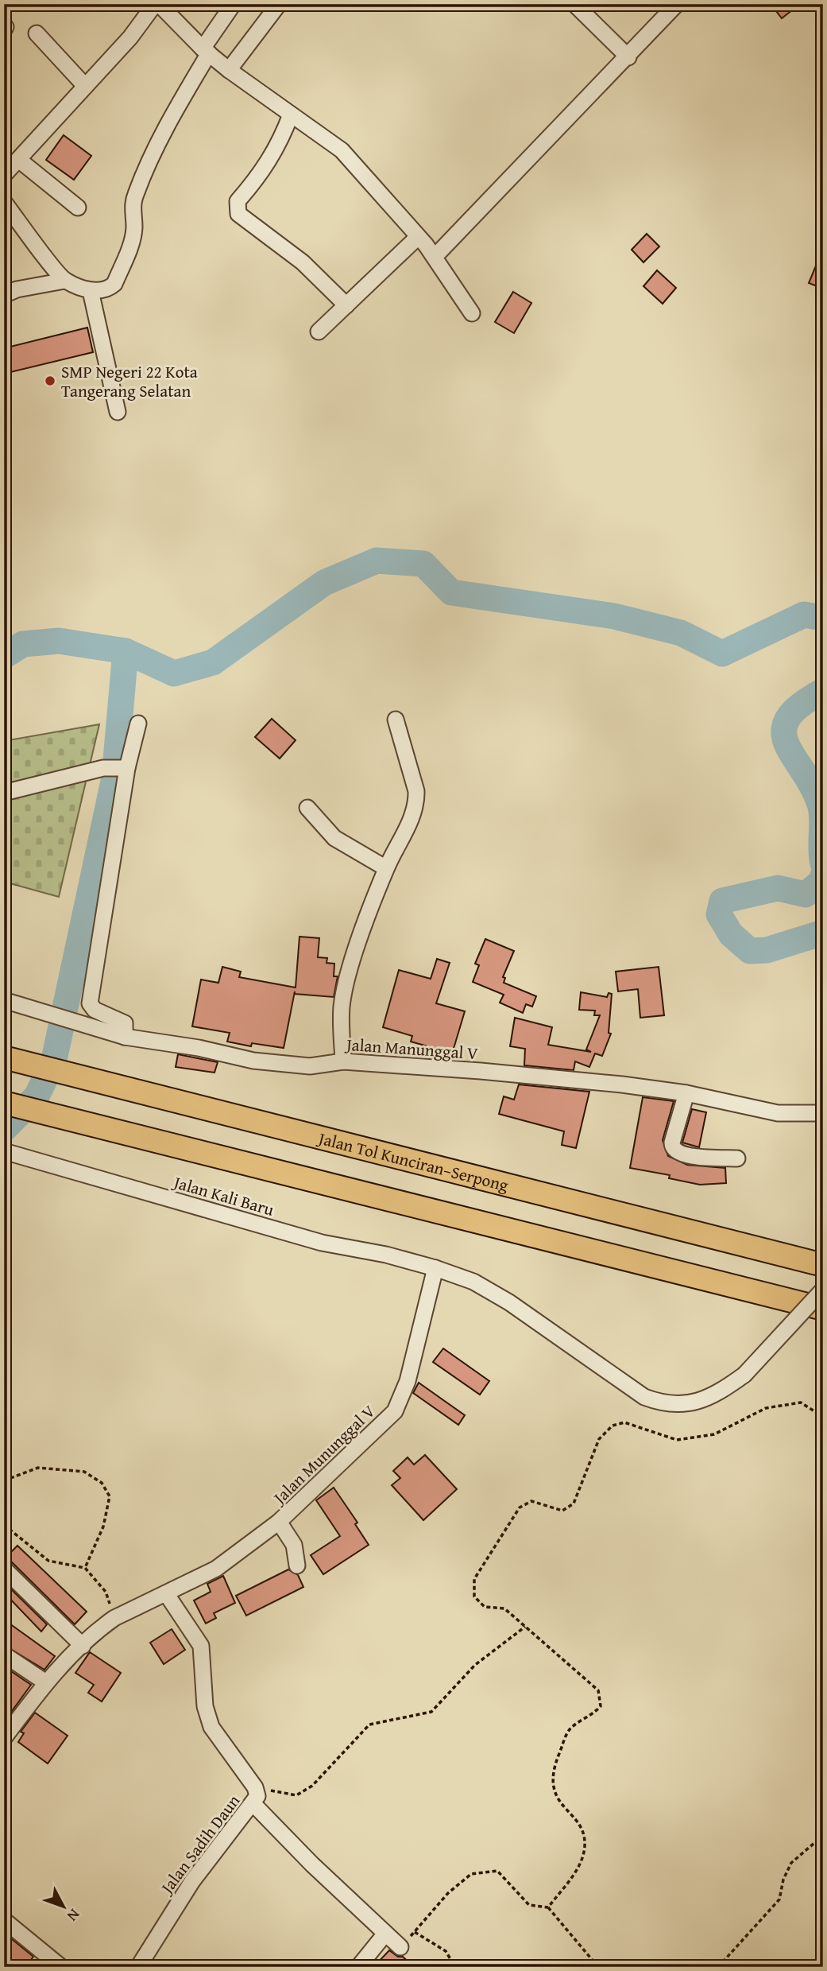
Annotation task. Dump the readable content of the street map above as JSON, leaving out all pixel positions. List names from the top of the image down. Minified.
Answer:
{"streets":{"highway":["Jalan Tol Kunciran–Serpong"],"street":["Jalan Manunggal V","Jalan Kali Baru","Jalan Mununggal V","Jalan Sadih Daun"]},"crossings":[["Jalan Kali Baru","Jalan Mununggal V"],["Jalan Mununggal V","Jalan Sadih Daun"]],"places":["SMP Negeri 22 Kota Tangerang Selatan"],"north":"bottom right"}
